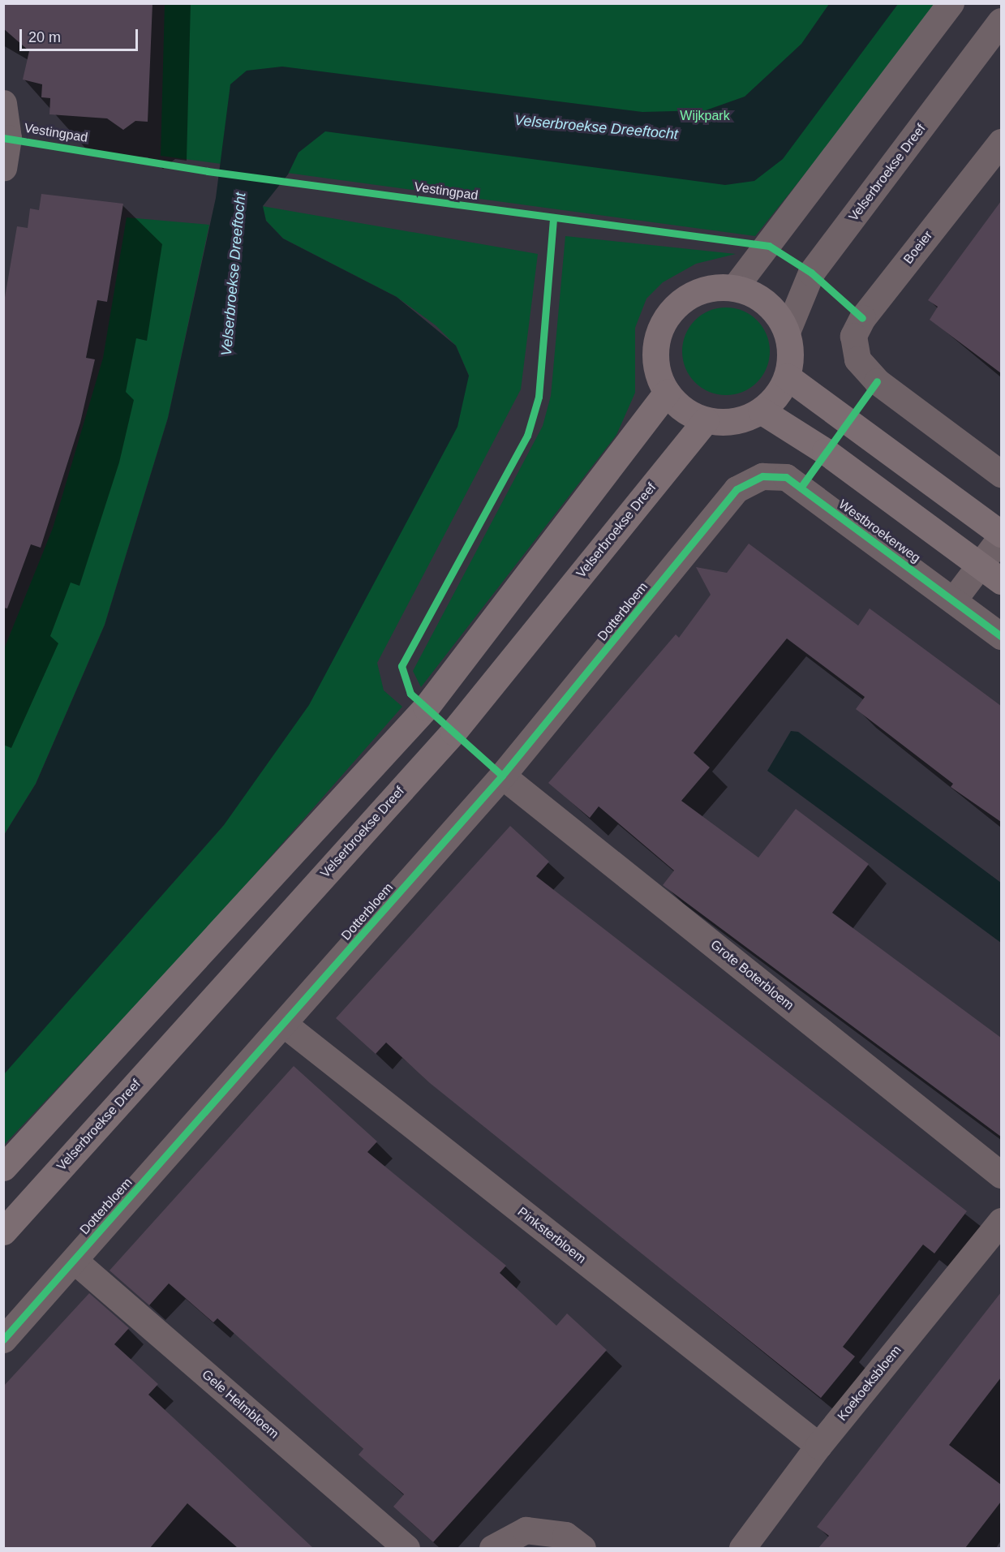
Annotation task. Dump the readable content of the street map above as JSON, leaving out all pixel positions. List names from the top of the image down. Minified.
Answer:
{"streets":{"main road":["Velserbroekse Dreef"],"street":["Boeier","Westbroekerweg","Dotterbloem","Grote Boterbloem","Pinksterbloem","Koekoeksbloem","Gele Helmbloem"],"cycle path":["Vestingpad"]},"crossings":[["Westbroekerweg","Dotterbloem"],["Dotterbloem","Grote Boterbloem"],["Dotterbloem","Pinksterbloem"],["Dotterbloem","Gele Helmbloem"],["Pinksterbloem","Koekoeksbloem"]],"water":["Velserbroekse Dreeftocht"],"parks":["Wijkpark"],"scale_bar":"20 m"}
